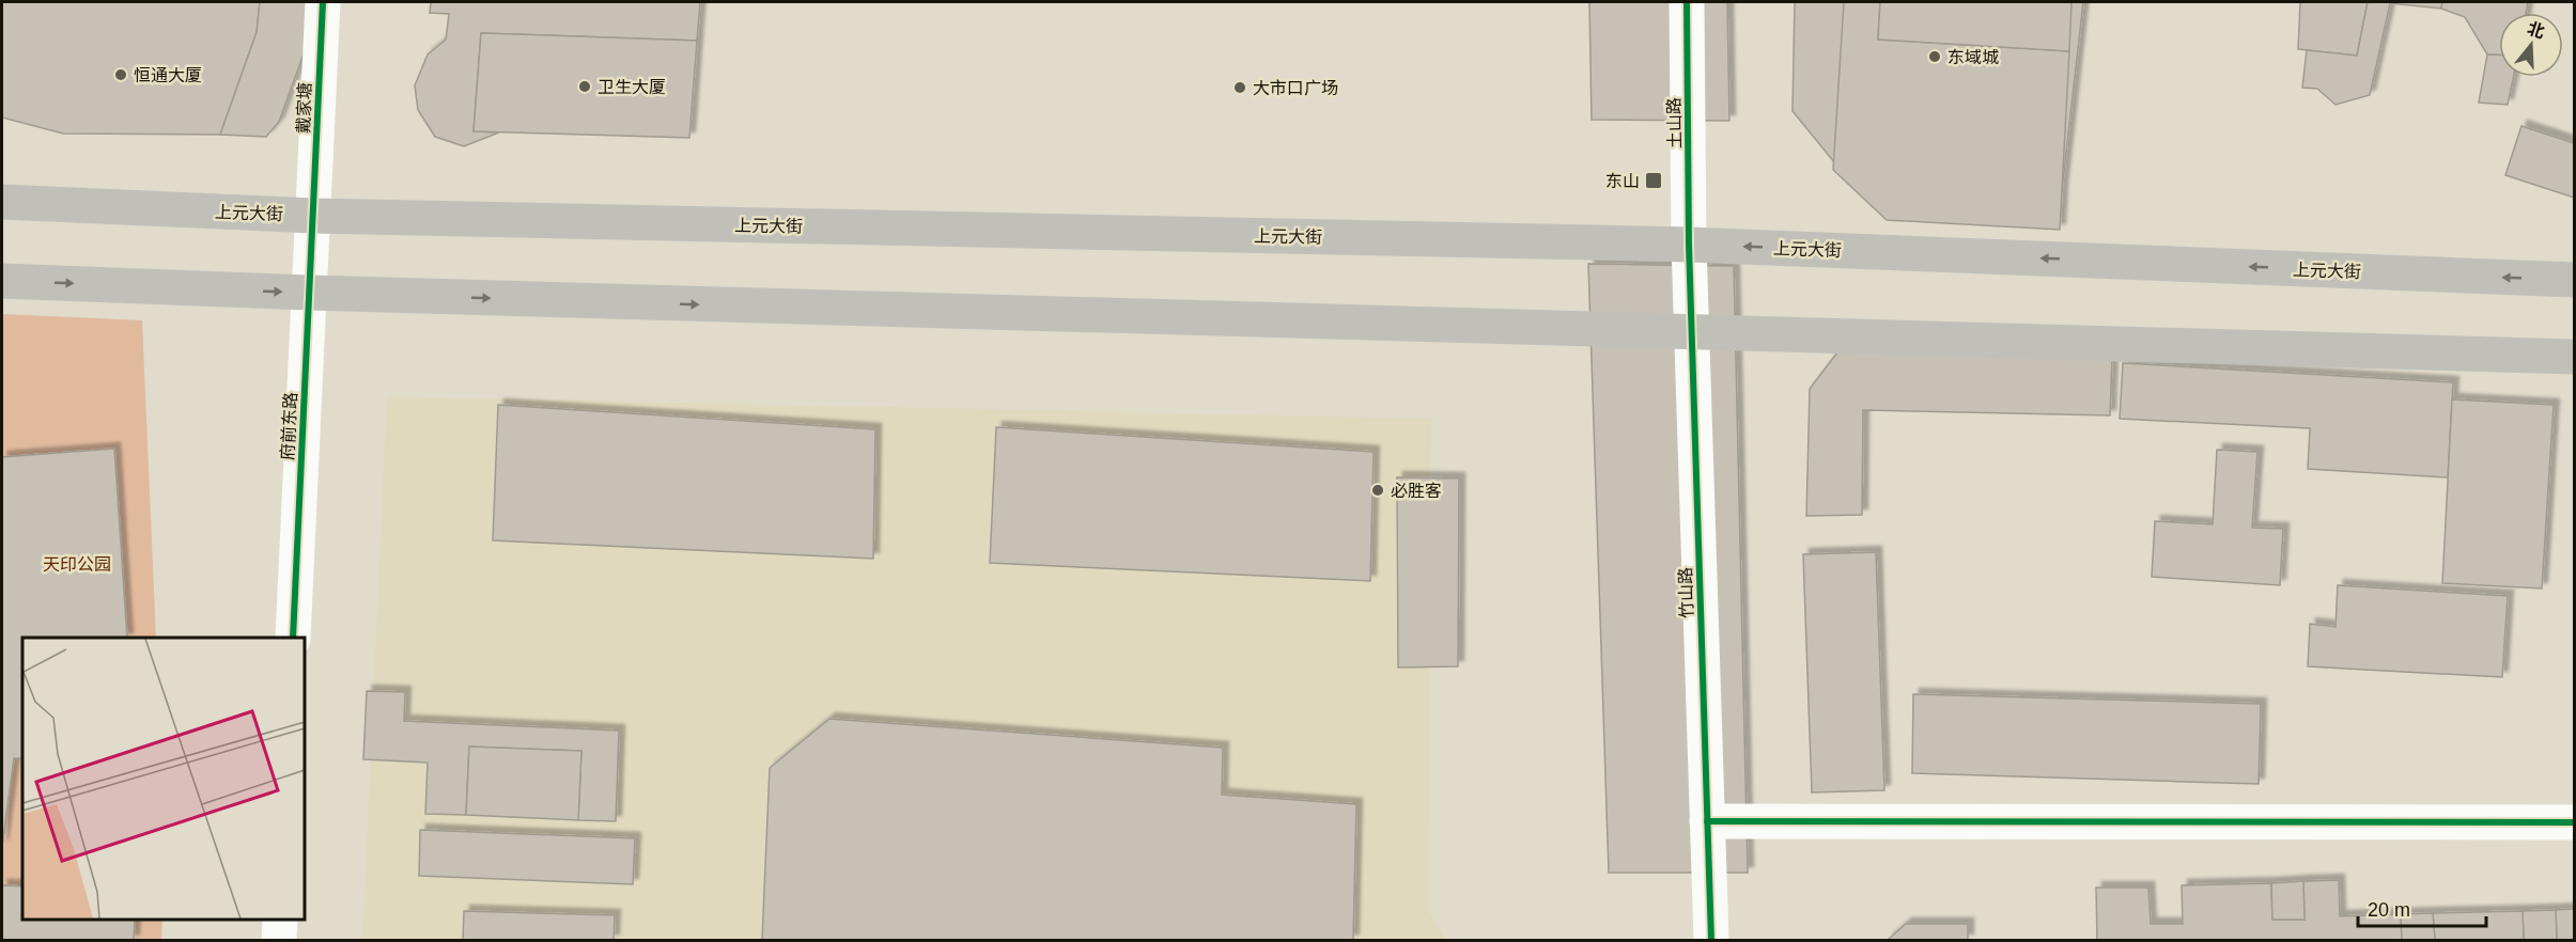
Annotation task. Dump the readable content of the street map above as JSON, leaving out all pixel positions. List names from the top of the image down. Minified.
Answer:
{"streets":{"main road":["上元大街"],"street":["戴家塘","土山路","府前东路","竹山路"]},"crossings":[["戴家塘","上元大街"],["戴家塘","府前东路"],["土山路","上元大街"],["土山路","竹山路"],["上元大街","府前东路"],["上元大街","竹山路"]],"parks":["天印公园"],"places":{"other":["东域城","恒通大厦","卫生大厦","大市口广场","必胜客"],"transit":["东山"]},"scale_bar":"20 m","north":"top"}
